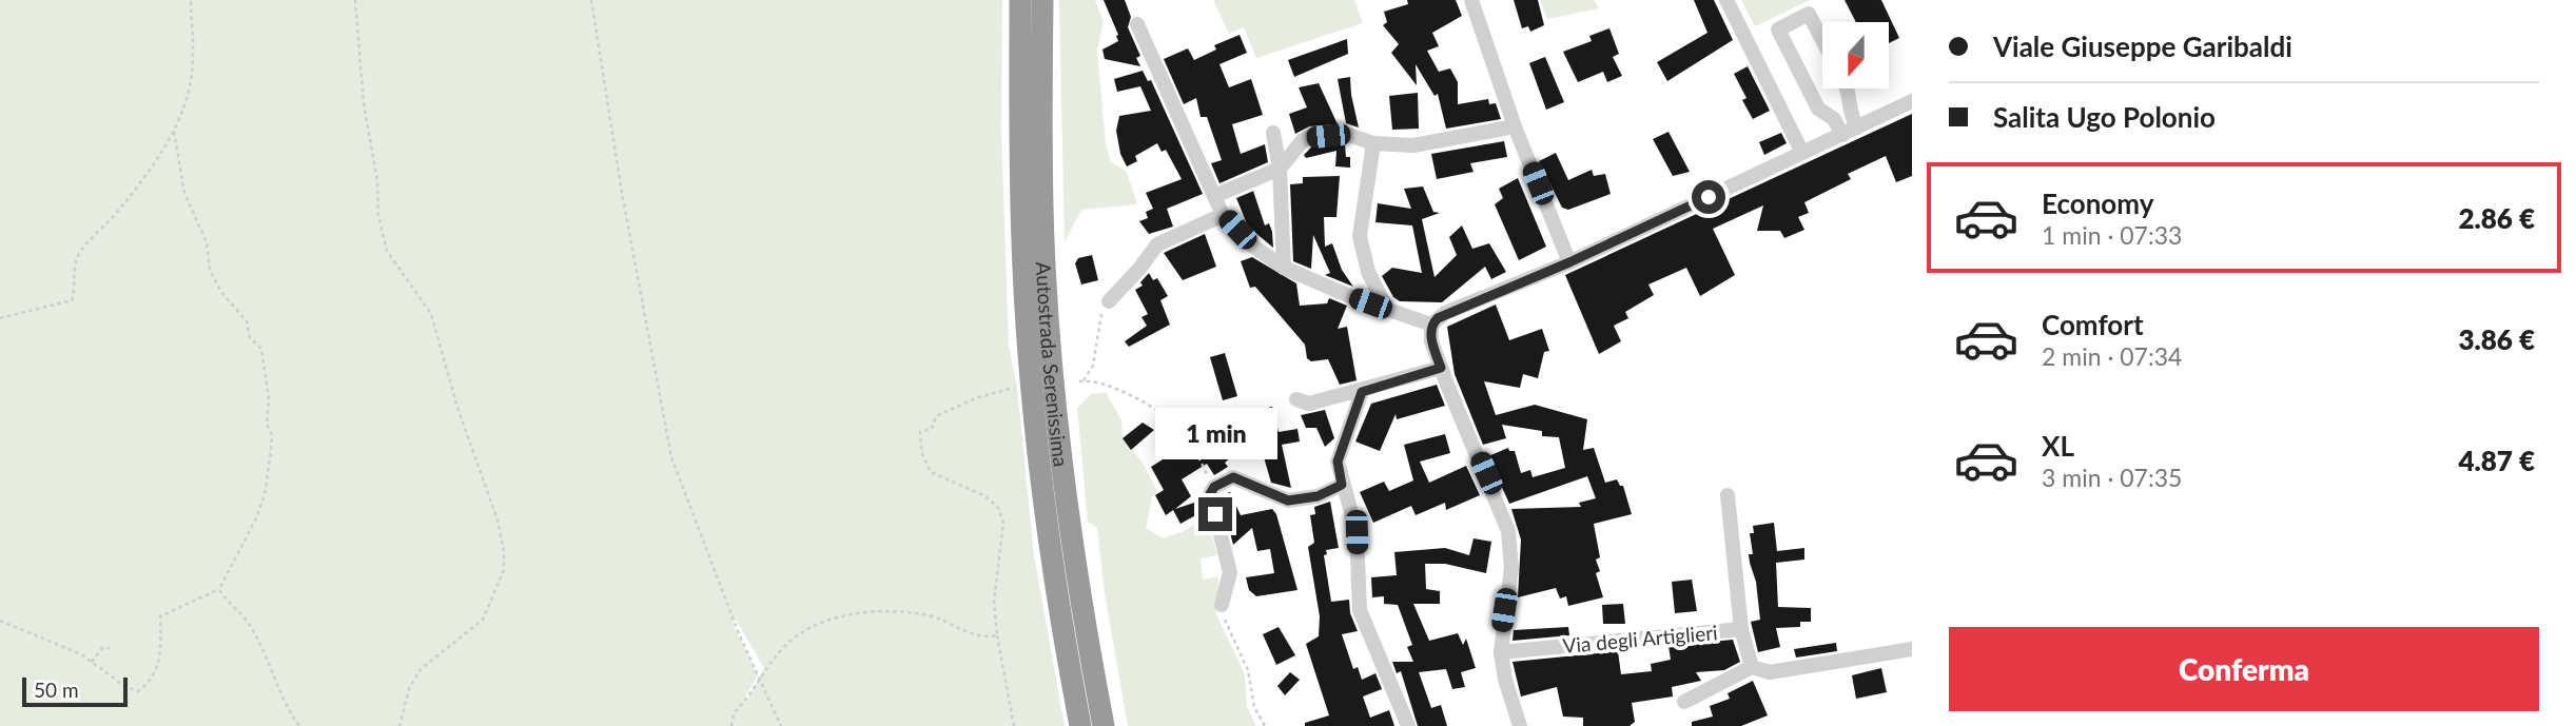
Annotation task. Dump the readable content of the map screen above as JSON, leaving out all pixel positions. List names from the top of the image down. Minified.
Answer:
{"streets":{"highway":["Autostrada Serenissima"],"street":["Via degli Artiglieri"]},"scale_bar":"50 m","north":"bottom","page":{"banner":["Viale Giuseppe Garibaldi","Salita Ugo Polonio"],"list":[{"name":"Economy","note":"1 min · 07:33","value":"2.86 €"},{"name":"Comfort","note":"2 min · 07:34","value":"3.86 €"},{"name":"XL","note":"3 min · 07:35","value":"4.87 €"}],"bubble":"1 min","buttons":"Conferma","scale":"50 m"}}
